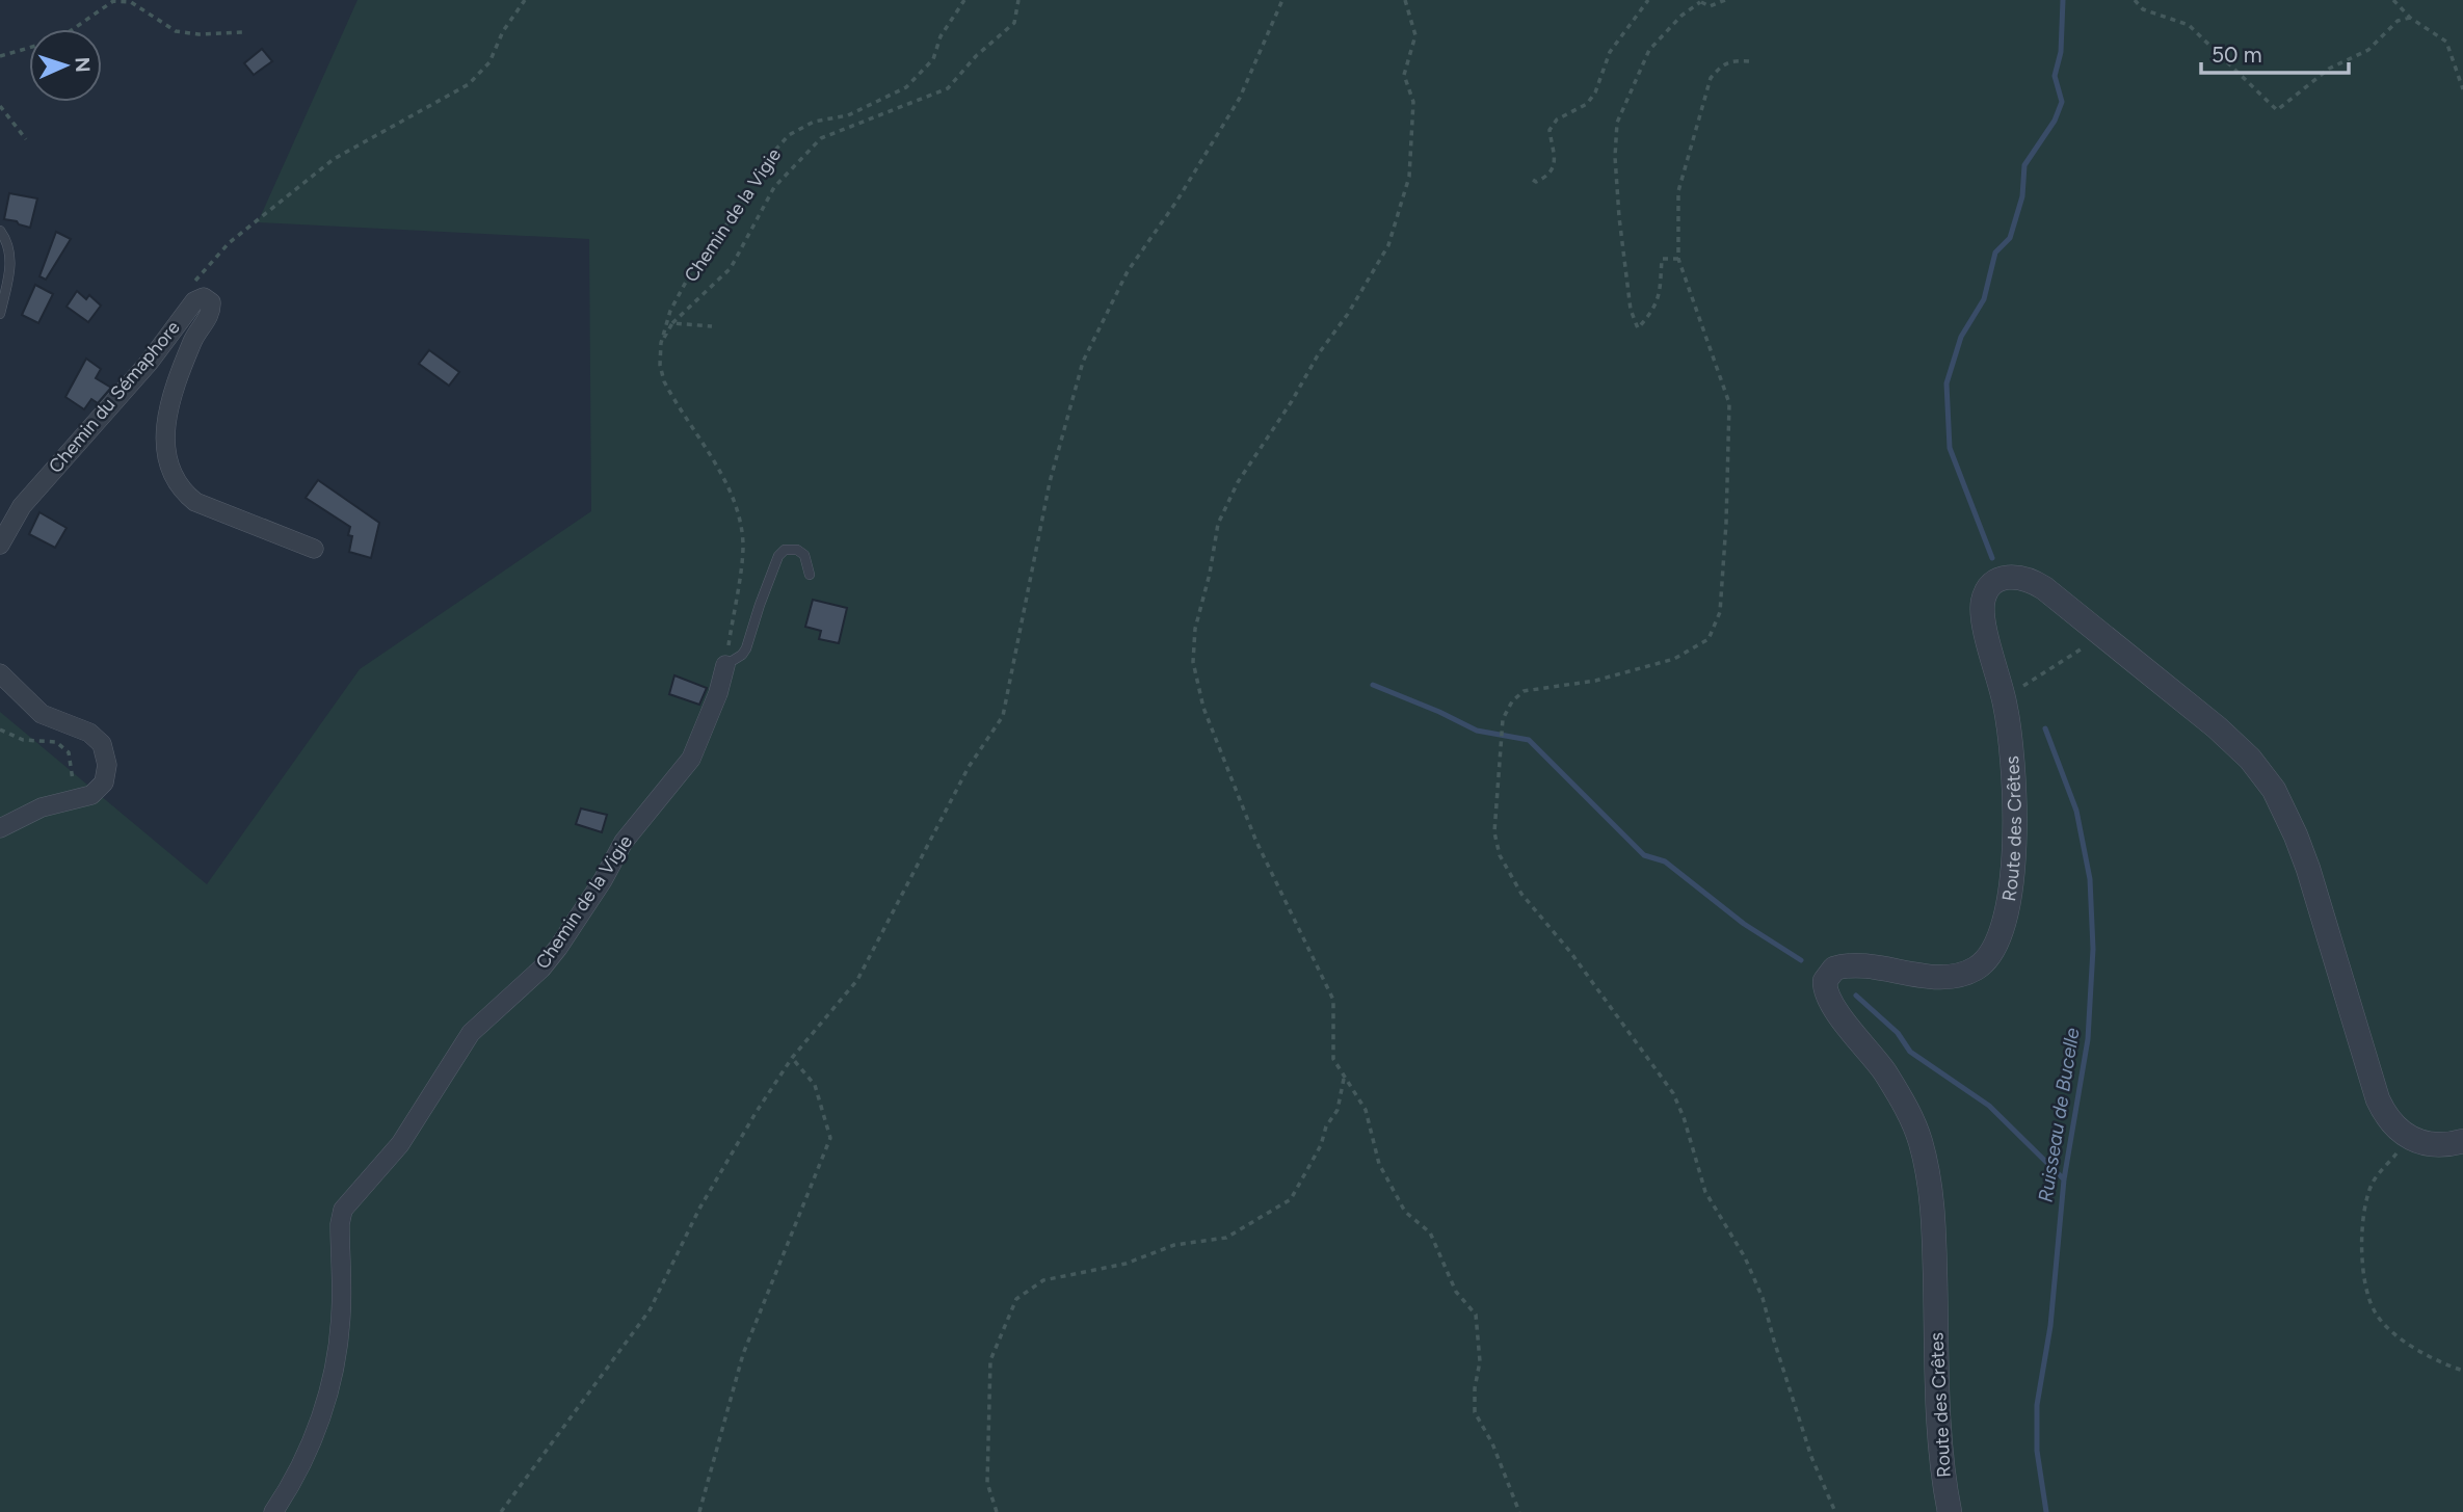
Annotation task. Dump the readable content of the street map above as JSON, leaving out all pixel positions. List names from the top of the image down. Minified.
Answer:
{"streets":{"street":["Chemin de la Vigie","Chemin du Sémaphore","Route des Crêtes"]},"water":["Ruisseau de Bucelle"],"scale_bar":"50 m","north":"right"}
